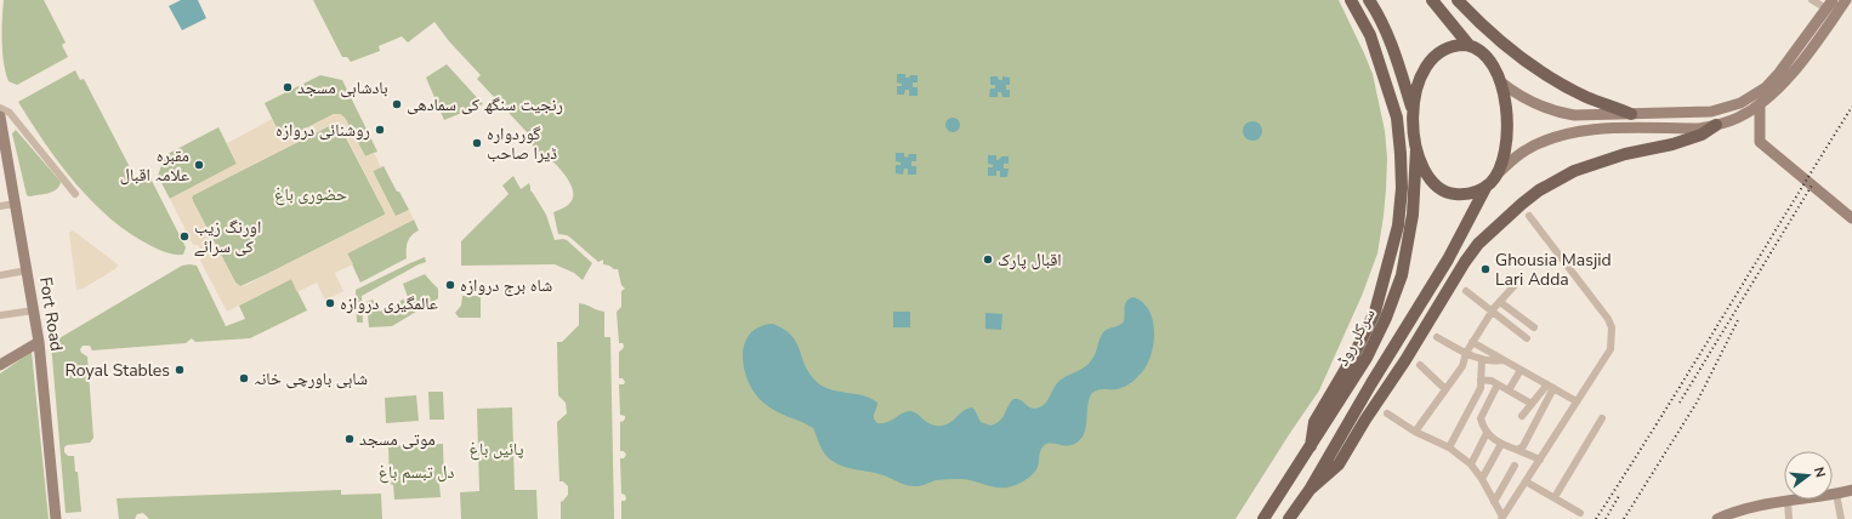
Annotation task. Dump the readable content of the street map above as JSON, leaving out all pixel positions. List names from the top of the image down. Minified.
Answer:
{"streets":{"main road":["Fort Road","سرکلر روڈ"]},"parks":["حضوری باغ","پائیں باغ","دل تبسم باغ"],"places":["بادشاہی مسجد","رنجیت سنگھ کی سمادھی","روشنائی دروازہ","گوردوارہ ڈیرا صاحب","مقبرہ علامہ اقبال","اورنگ زیب کی سرائے","اقبال پارک","Ghousia Masjid Lari Adda","شاہ برج دروازہ","عالمگیری دروازہ","Royal Stables","شاہی باورچی خانہ","موتی مسجد"],"north":"right"}
